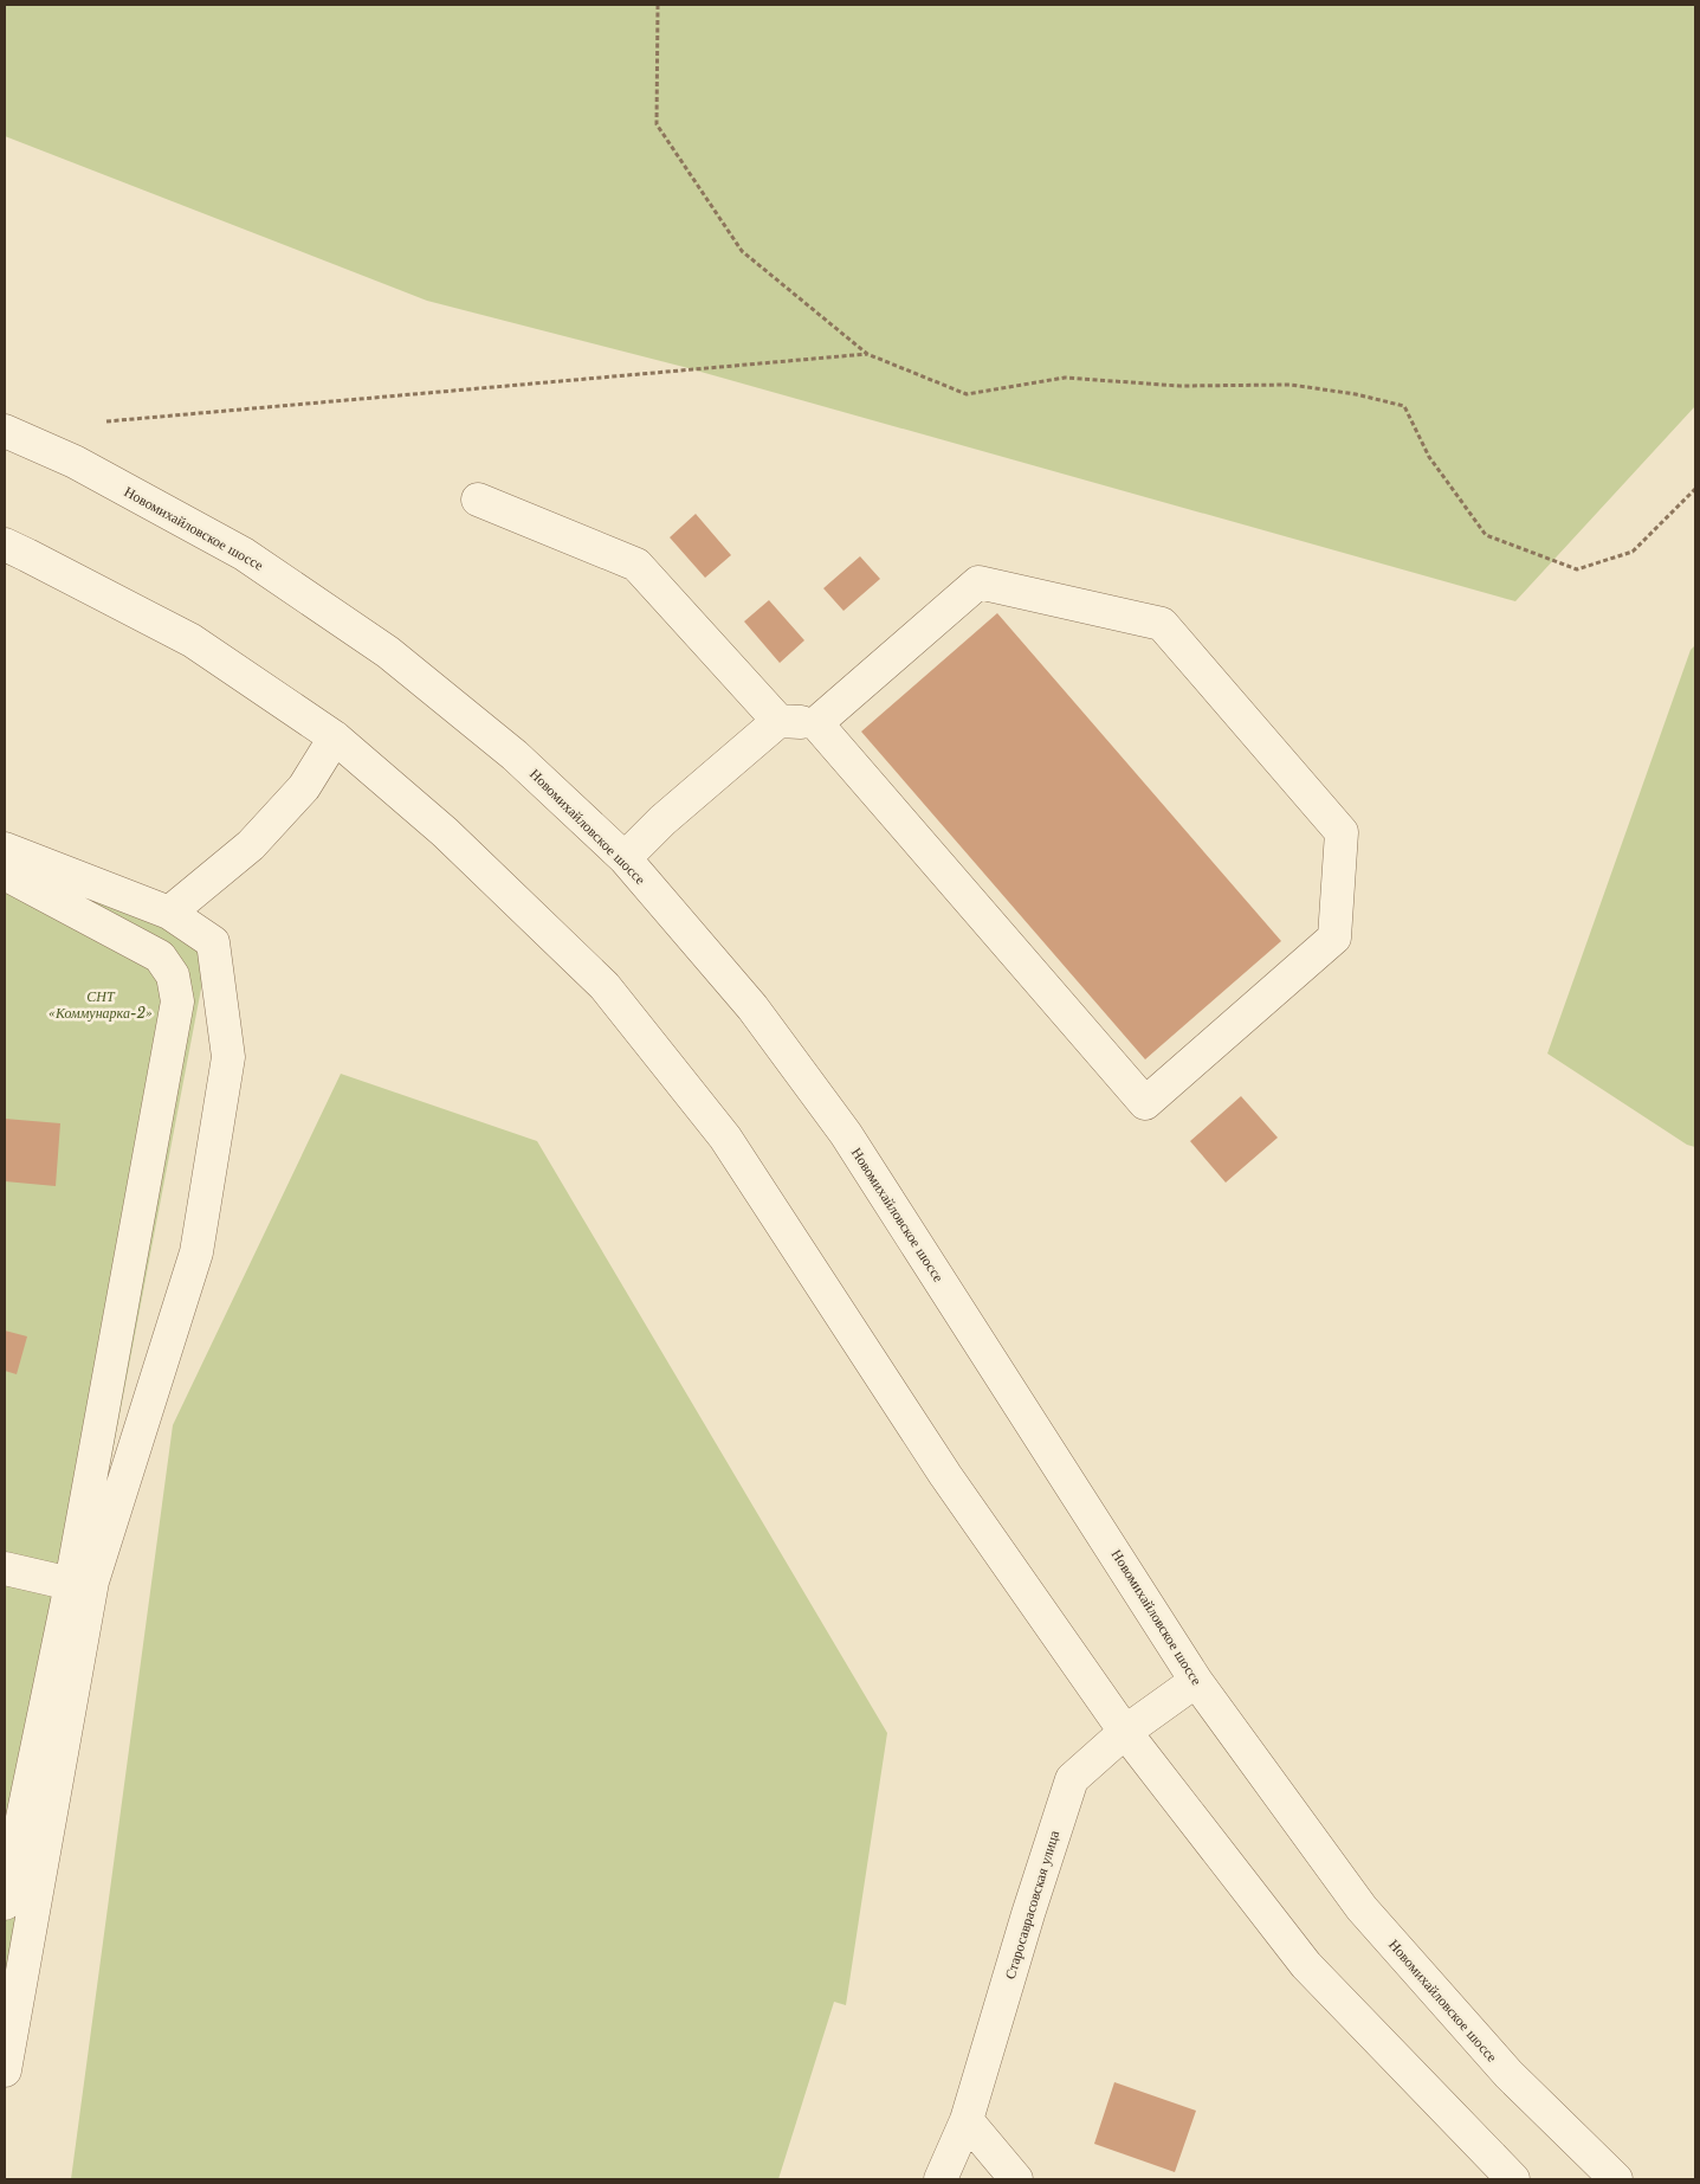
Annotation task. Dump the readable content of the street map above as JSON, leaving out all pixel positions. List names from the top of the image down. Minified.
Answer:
{"streets":{"street":["Новомихайловское шоссе","Старосаврасовская улица"]},"crossings":[["Новомихайловское шоссе","Старосаврасовская улица"]],"parks":["СНТ «Коммунарка-2»"]}
